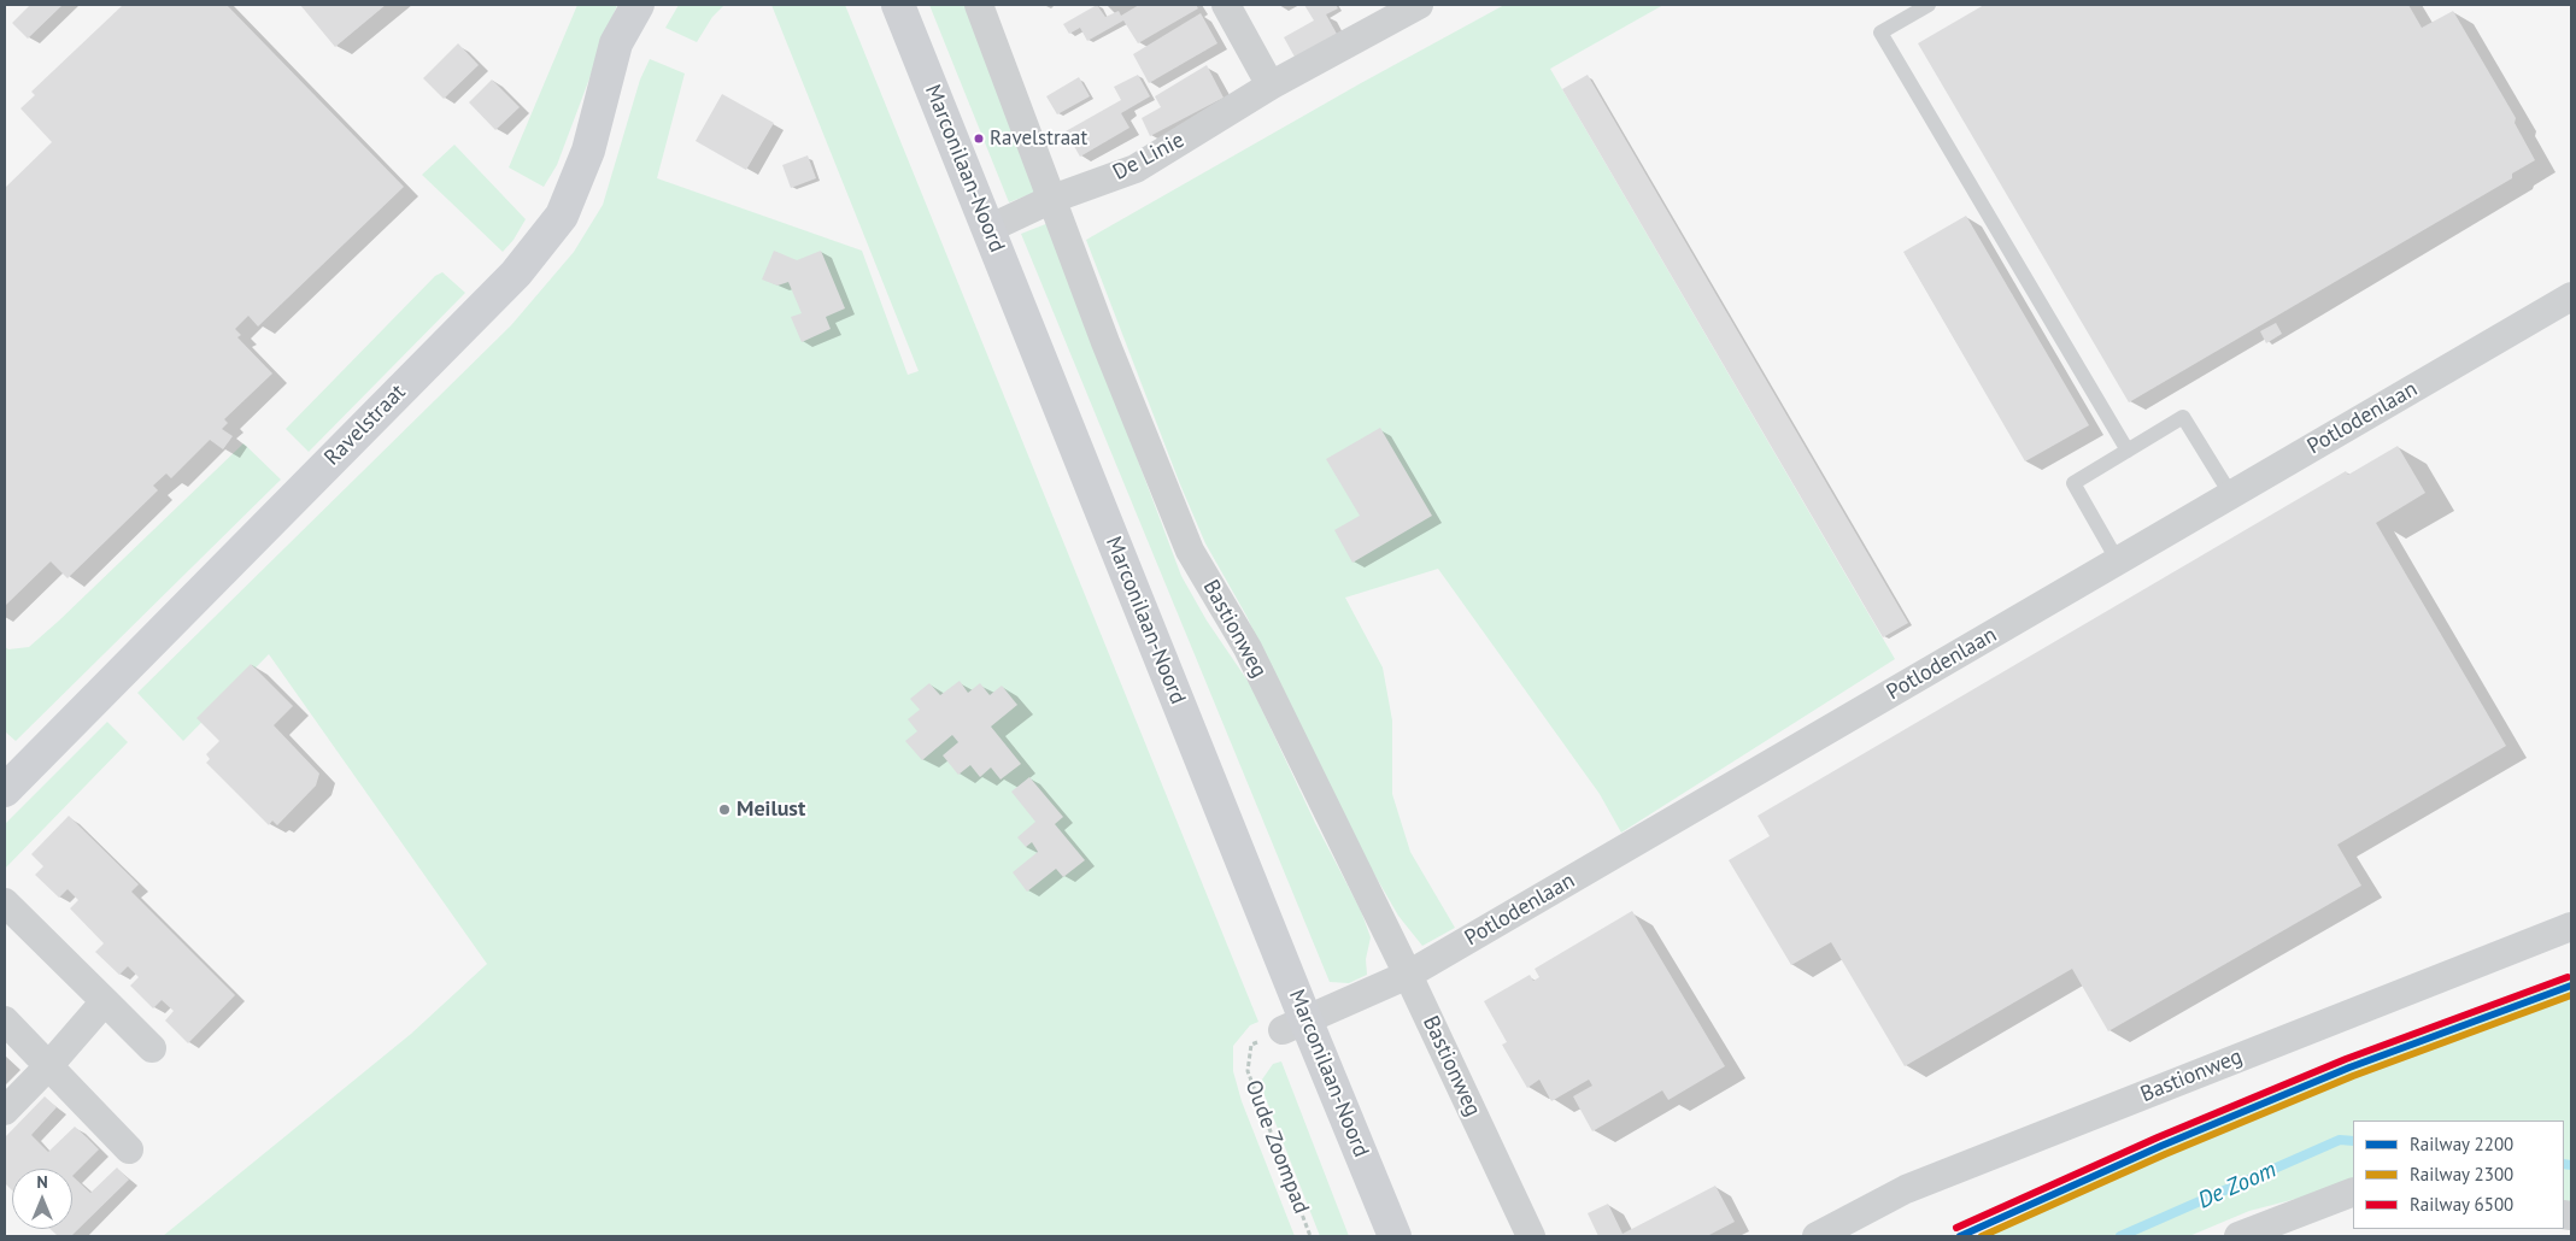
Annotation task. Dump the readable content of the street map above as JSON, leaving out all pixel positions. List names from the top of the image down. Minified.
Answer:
{"streets":{"street":["De Linie","Marconilaan-Noord","Potlodenlaan","Ravelstraat","Bastionweg"],"path":["Oude Zoompad"]},"crossings":[["De Linie","Marconilaan-Noord"],["De Linie","Bastionweg"],["Marconilaan-Noord","Potlodenlaan"],["Marconilaan-Noord","Oude Zoompad"],["Potlodenlaan","Bastionweg"],["Potlodenlaan","Oude Zoompad"]],"water":["De Zoom"],"places":["Ravelstraat","Meilust"],"lines":["rail line 6500","rail line 2200","rail line 2300"],"legend":["Railway 2200","Railway 2300","Railway 6500"],"north":"top"}
